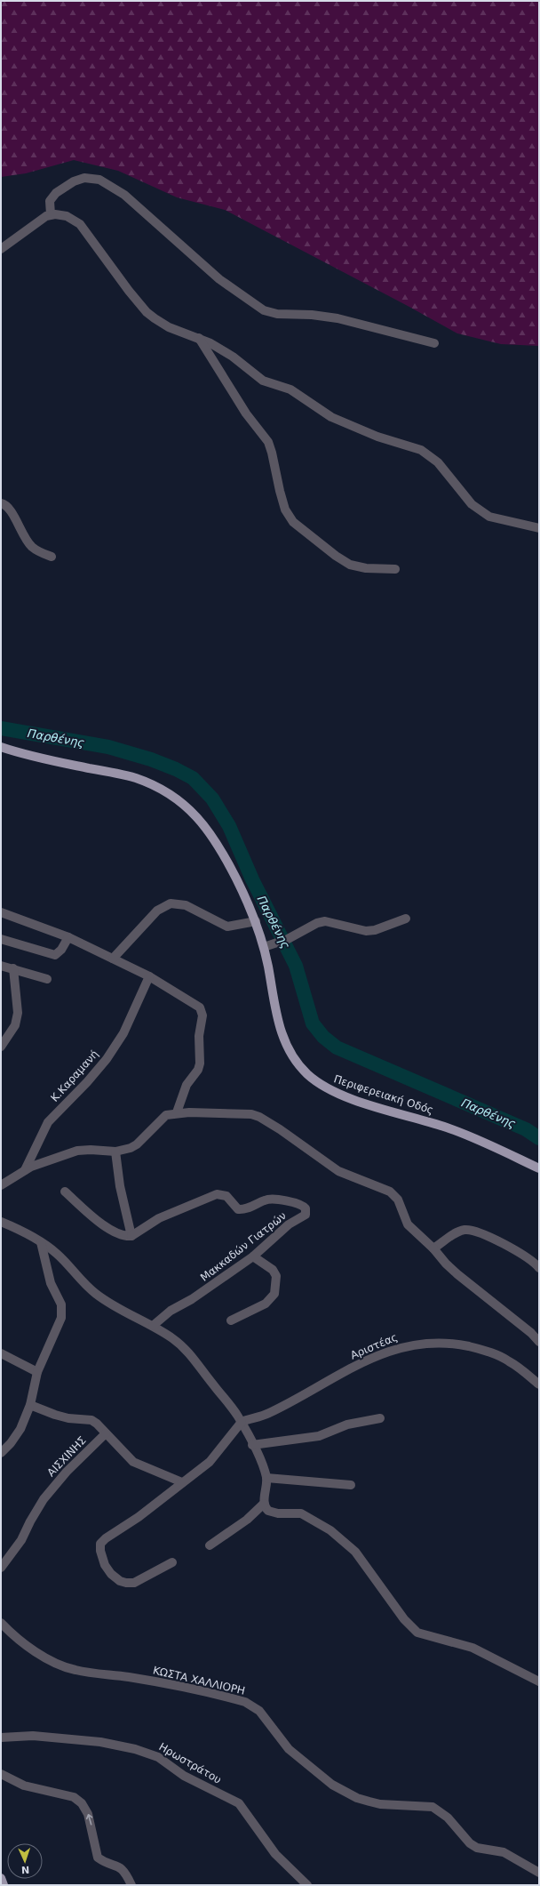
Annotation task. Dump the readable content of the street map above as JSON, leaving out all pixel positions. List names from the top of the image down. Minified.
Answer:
{"streets":{"main road":["Περιφερειακή Οδός"],"street":["Κ.Καραμανή","Μακκαδών Γιατρών","Αριστέας","ΑΙΣΧΙΝΗΣ","ΚΩΣΤΑ ΧΑΛΛΙΟΡΗ","Ηρωστράτου"]},"water":["Παρθένης"],"north":"bottom"}
